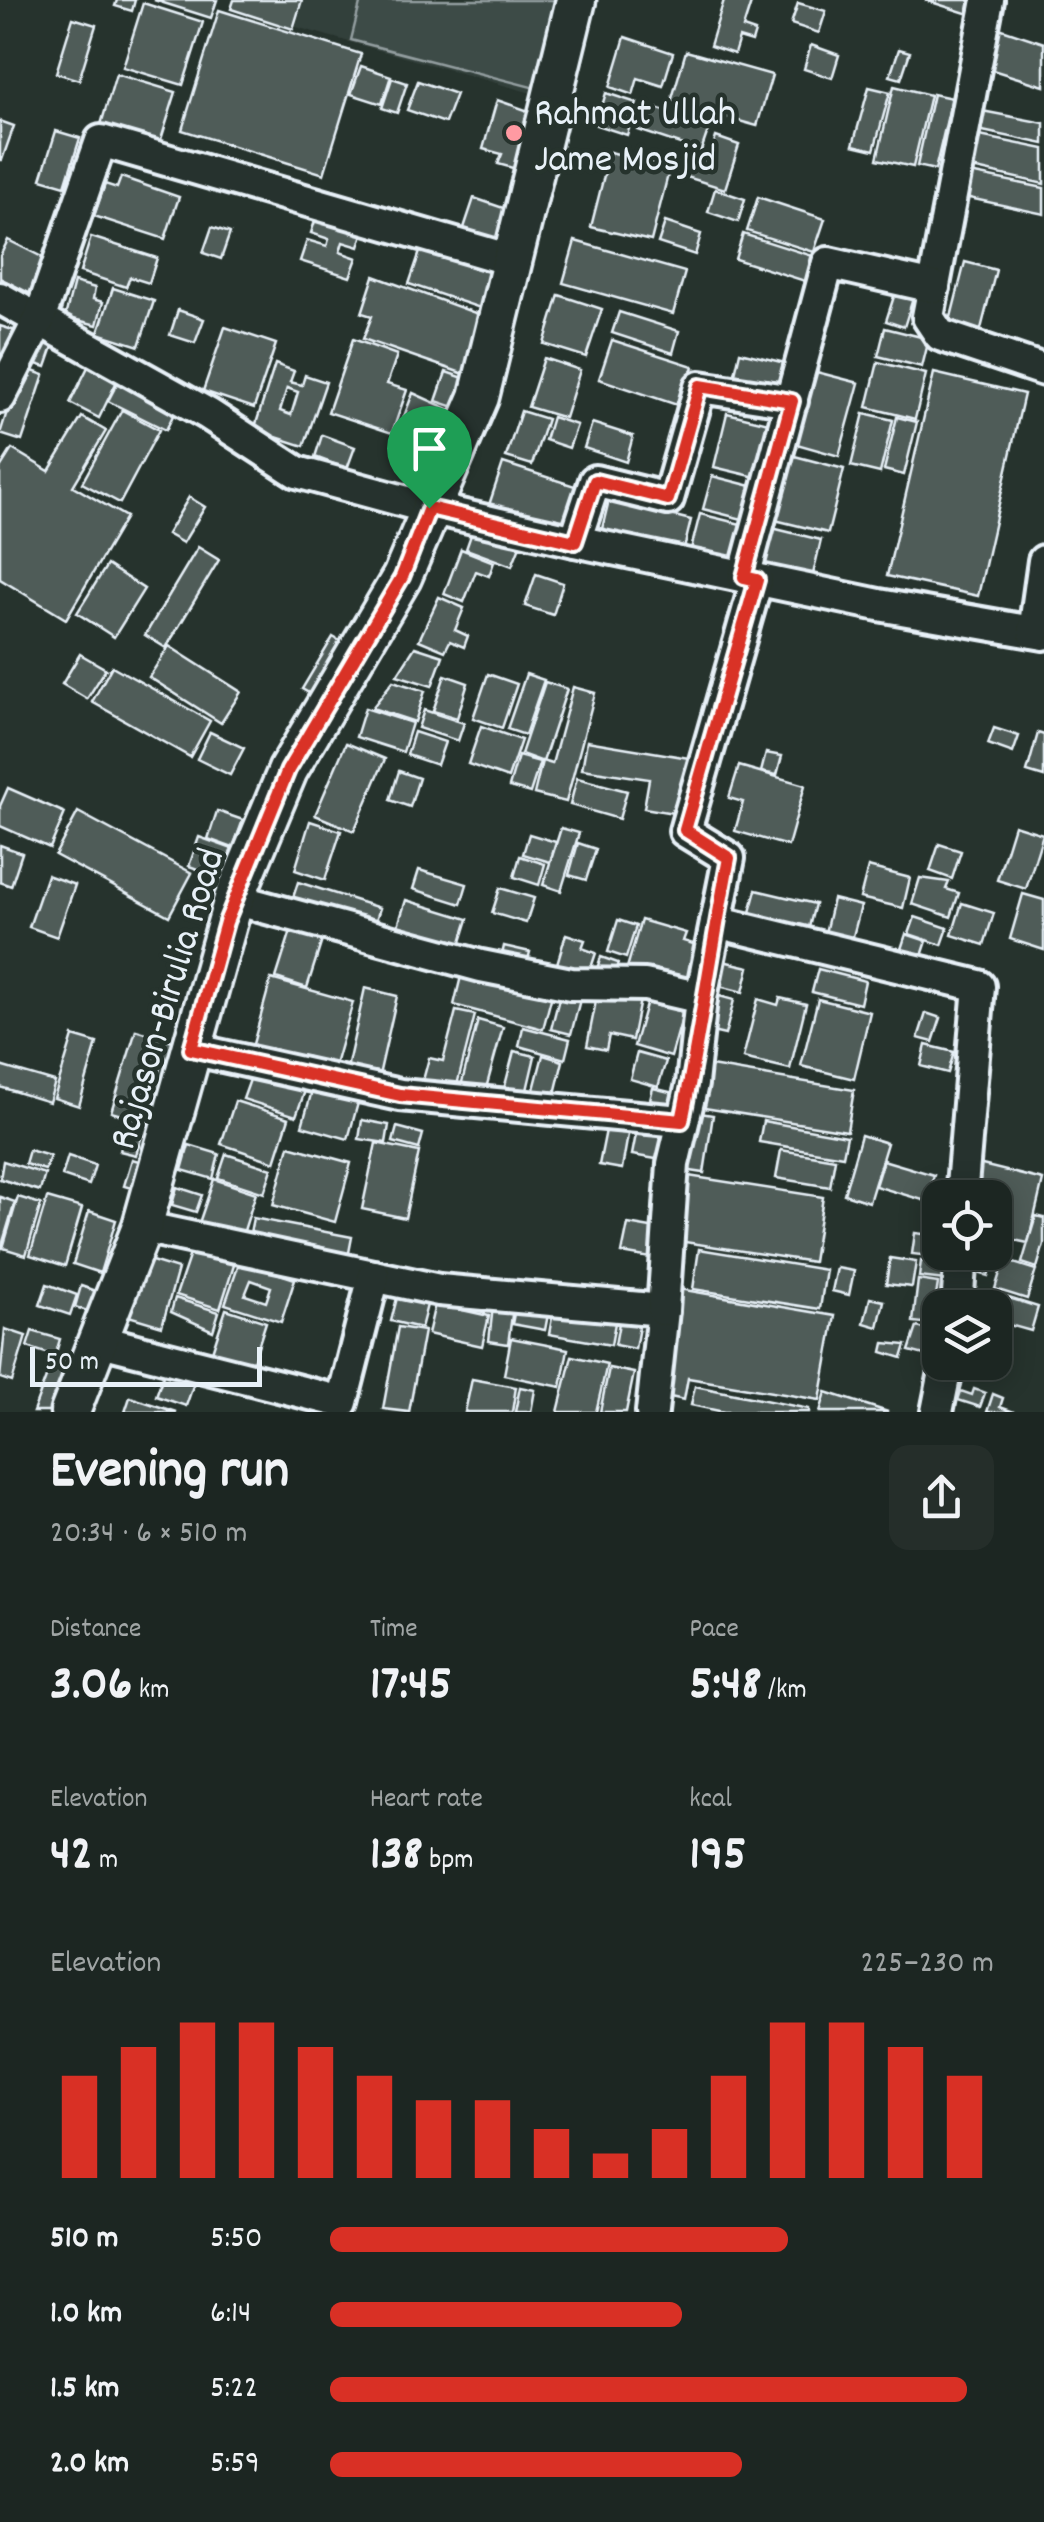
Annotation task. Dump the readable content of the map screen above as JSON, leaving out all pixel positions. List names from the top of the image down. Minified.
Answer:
{"streets":{"street":["Rajason-Birulia Road"]},"places":["Rahmat Ullah Jame Mosjid"],"scale_bar":"50 m","page":{"scale":"50 m","heading":["Evening run","20:34 · 6 × 510 m"],"stats":[["Distance","3.06 km"],["Time","17:45"],["Pace","5:48 /km"],["Elevation","42 m"],["Heart rate","138 bpm"],["kcal","195"]],"chart":["Elevation","225–230 m"],"list":[{"name":"510 m","note":"5:50"},{"name":"1.0 km","note":"6:14"},{"name":"1.5 km","note":"5:22"},{"name":"2.0 km","note":"5:59"}]}}
